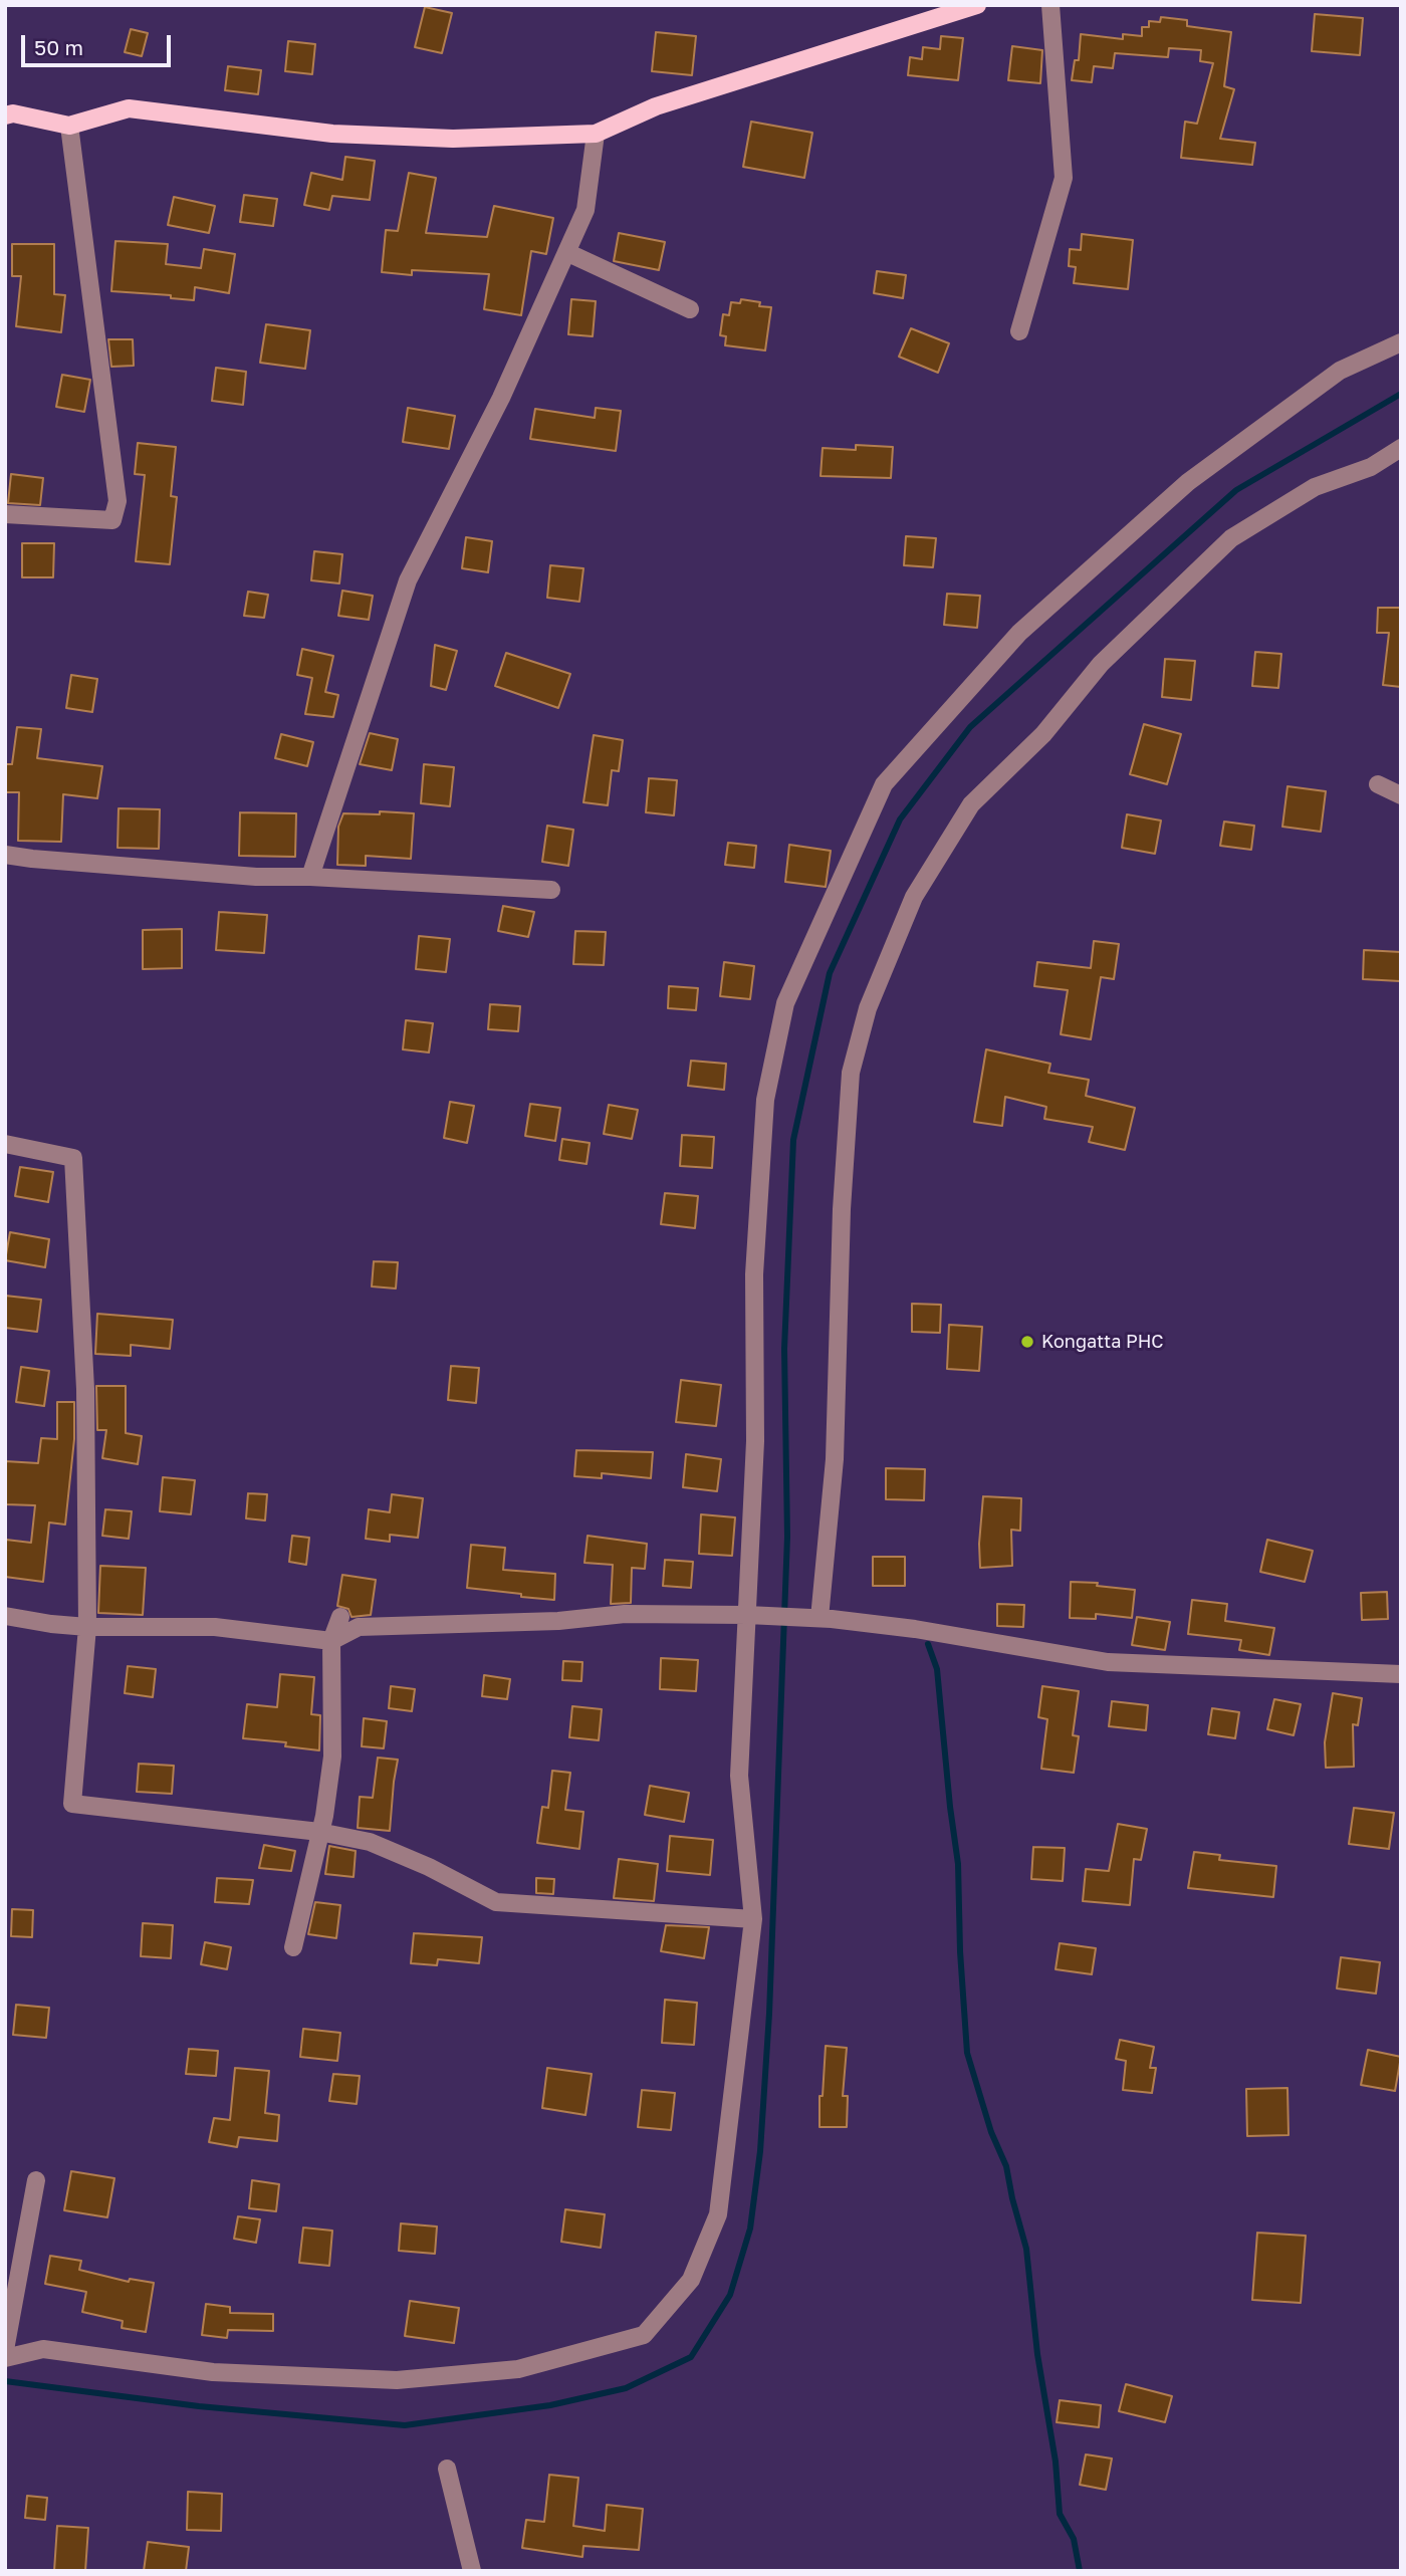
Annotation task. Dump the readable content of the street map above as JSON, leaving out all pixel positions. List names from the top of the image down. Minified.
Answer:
{"places":["Kongatta PHC"],"scale_bar":"50 m"}
